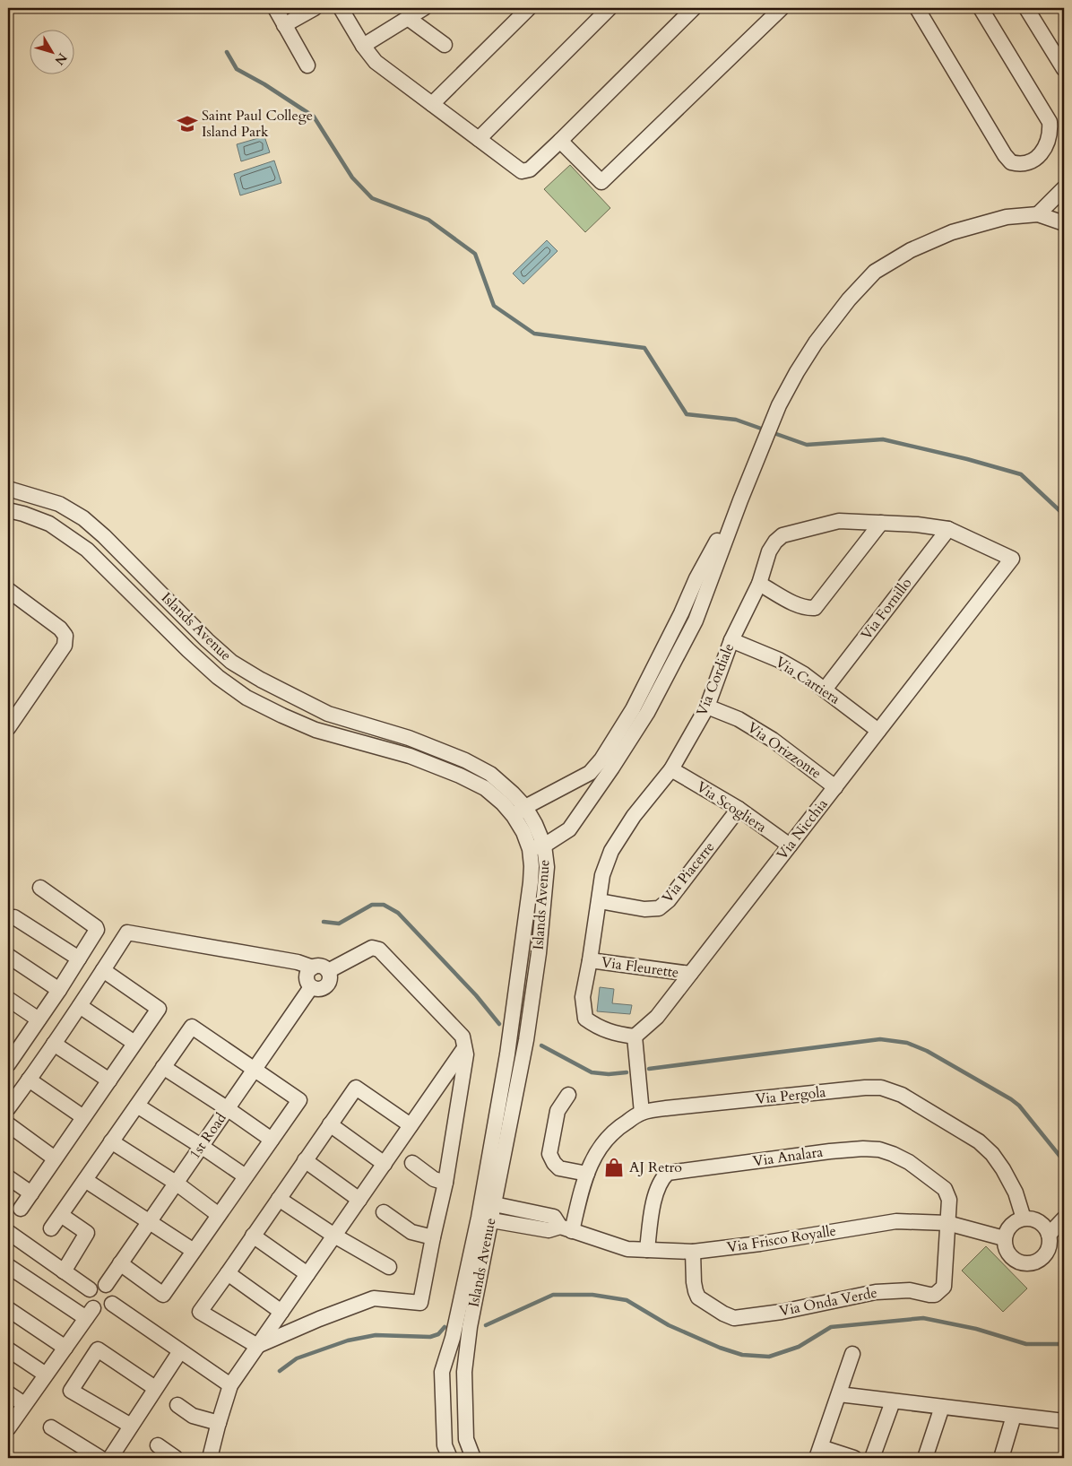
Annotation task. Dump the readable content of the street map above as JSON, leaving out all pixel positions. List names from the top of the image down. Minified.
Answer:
{"streets":{"street":["Via Fornillo","Islands Avenue","Via Cordiale","Via Cartiera","Via Orizzonte","Via Scogliera","Via Nicchia","Via Piacerre","Via Fleurette","Via Pergola","1st Road","Via Analara","Via Frisco Royalle","Via Onda Verde"]},"crossings":[["Via Fornillo","Via Cordiale"],["Via Fornillo","Via Cartiera"],["Islands Avenue","Via Frisco Royalle"],["Via Cordiale","Via Cartiera"],["Via Cordiale","Via Orizzonte"],["Via Cordiale","Via Scogliera"],["Via Cordiale","Via Nicchia"],["Via Cordiale","Via Piacerre"],["Via Cordiale","Via Fleurette"],["Via Cartiera","Via Nicchia"],["Via Orizzonte","Via Nicchia"],["Via Scogliera","Via Nicchia"],["Via Scogliera","Via Piacerre"],["Via Nicchia","Via Fleurette"],["Via Pergola","Via Frisco Royalle"],["Via Analara","Via Frisco Royalle"],["Via Analara","Via Onda Verde"],["Via Frisco Royalle","Via Onda Verde"]],"places":{"school or university":["Saint Paul College Island Park"],"shop":["AJ Retro"]},"north":"bottom right"}
